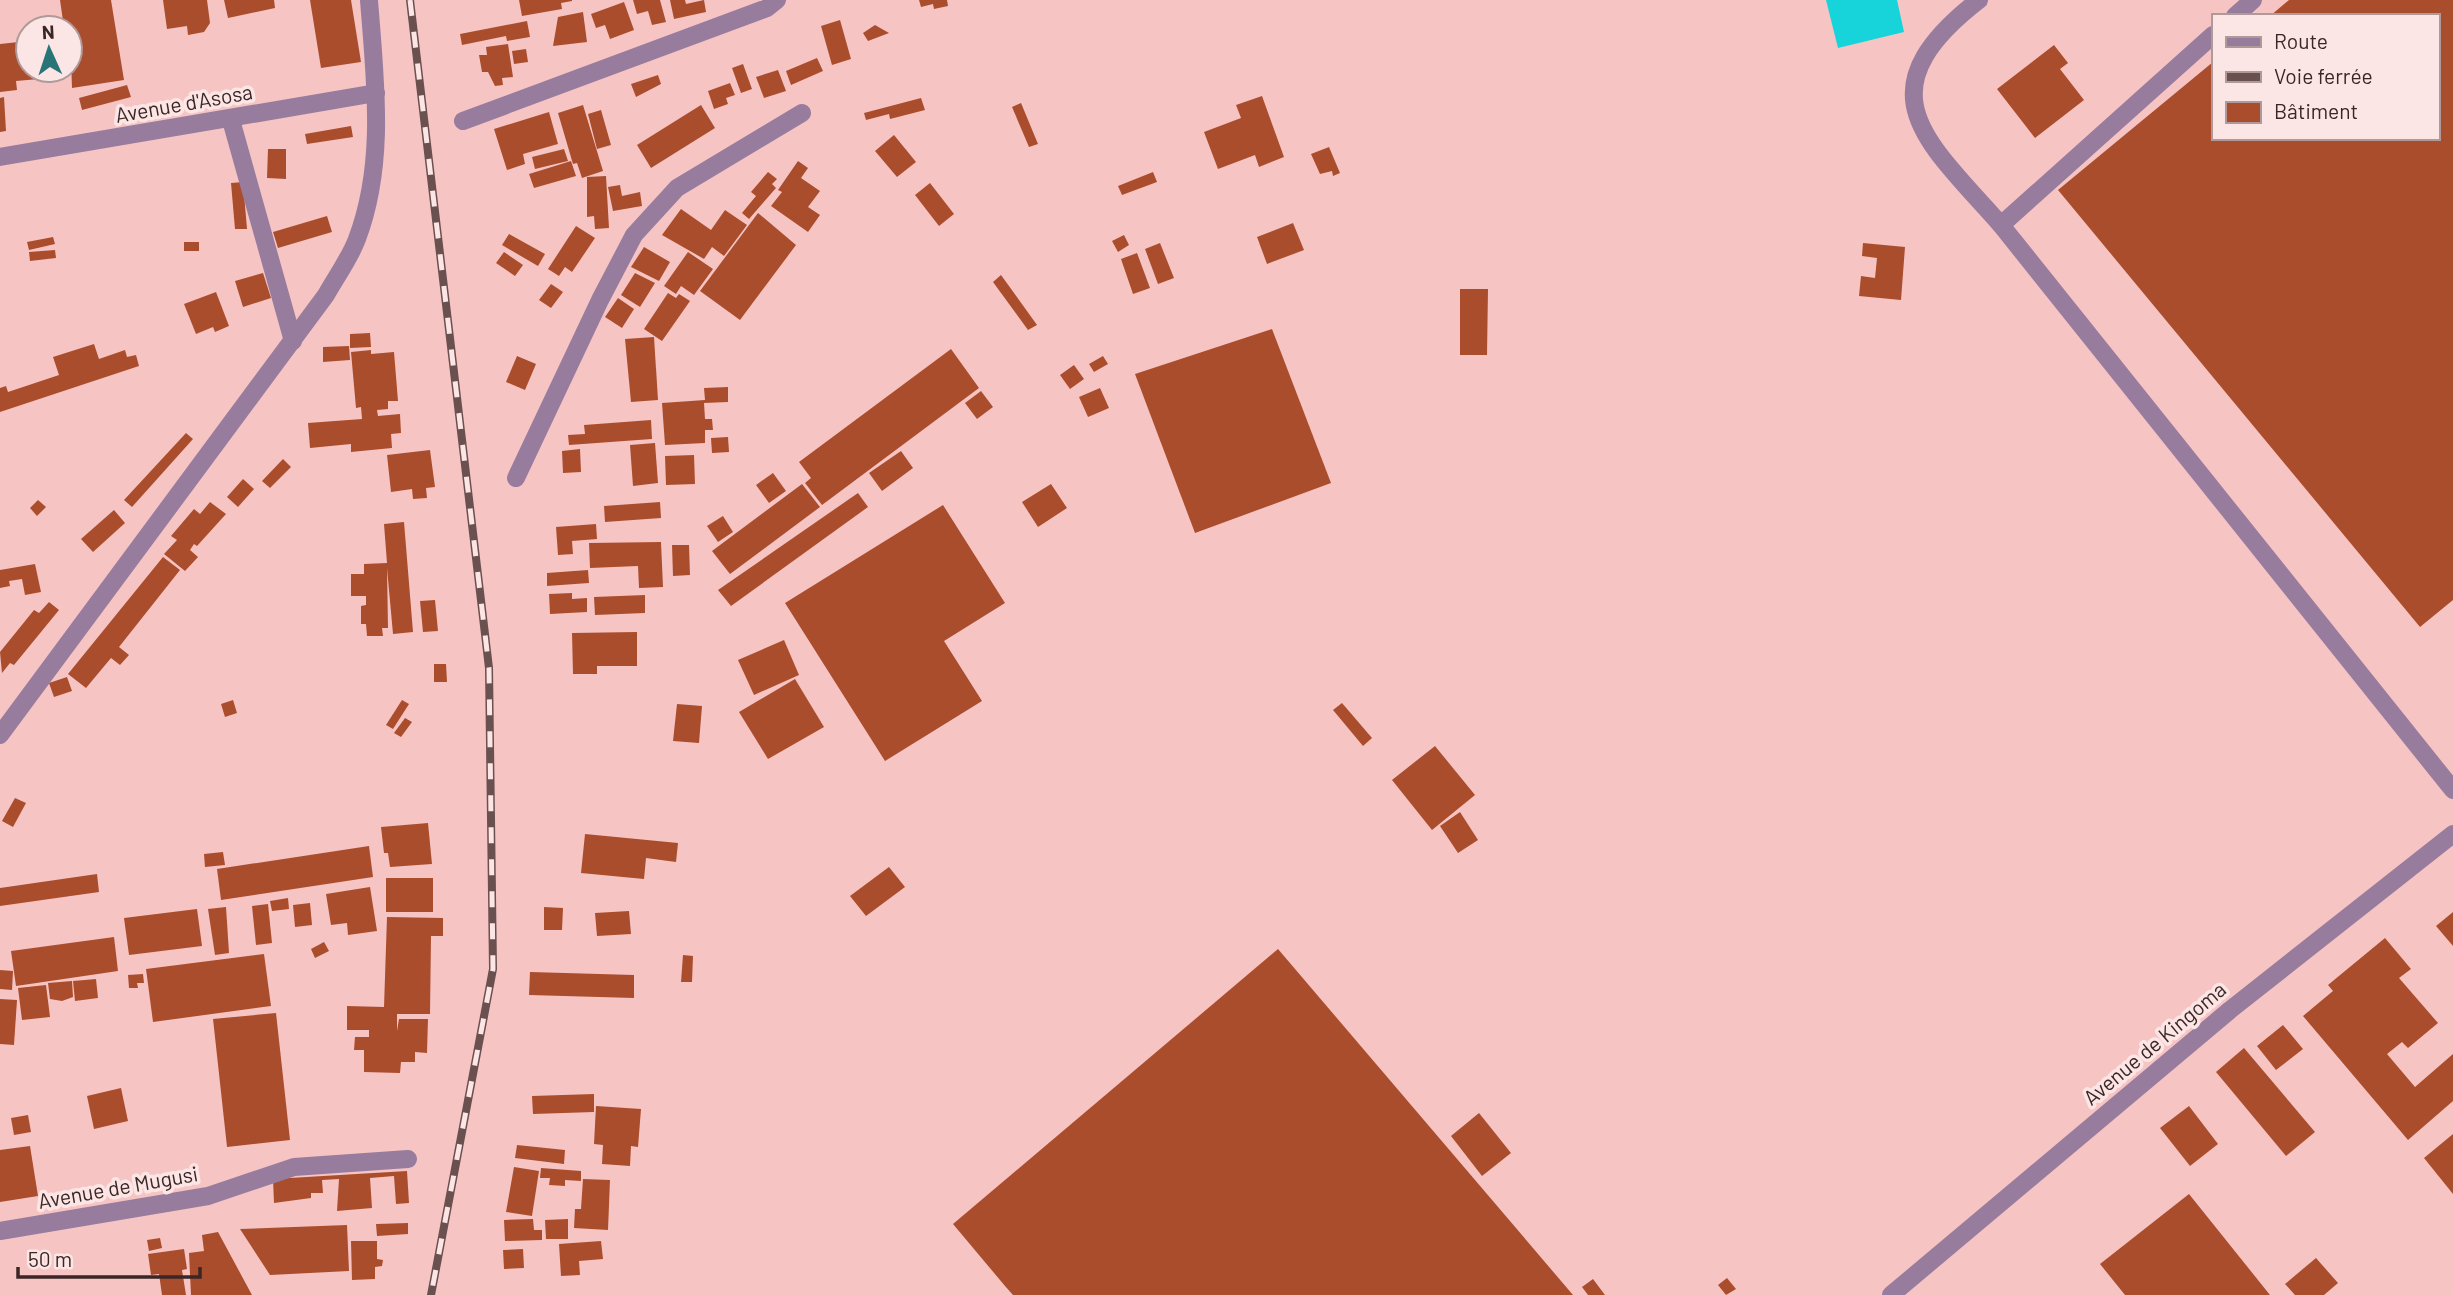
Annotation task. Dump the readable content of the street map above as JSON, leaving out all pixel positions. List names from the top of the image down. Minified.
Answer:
{"streets":{"street":["Avenue d'Asosa","Avenue de Kingoma","Avenue de Mugusi"]},"legend":["Route","Voie ferrée","Bâtiment"],"scale_bar":"50 m","north":"top"}
